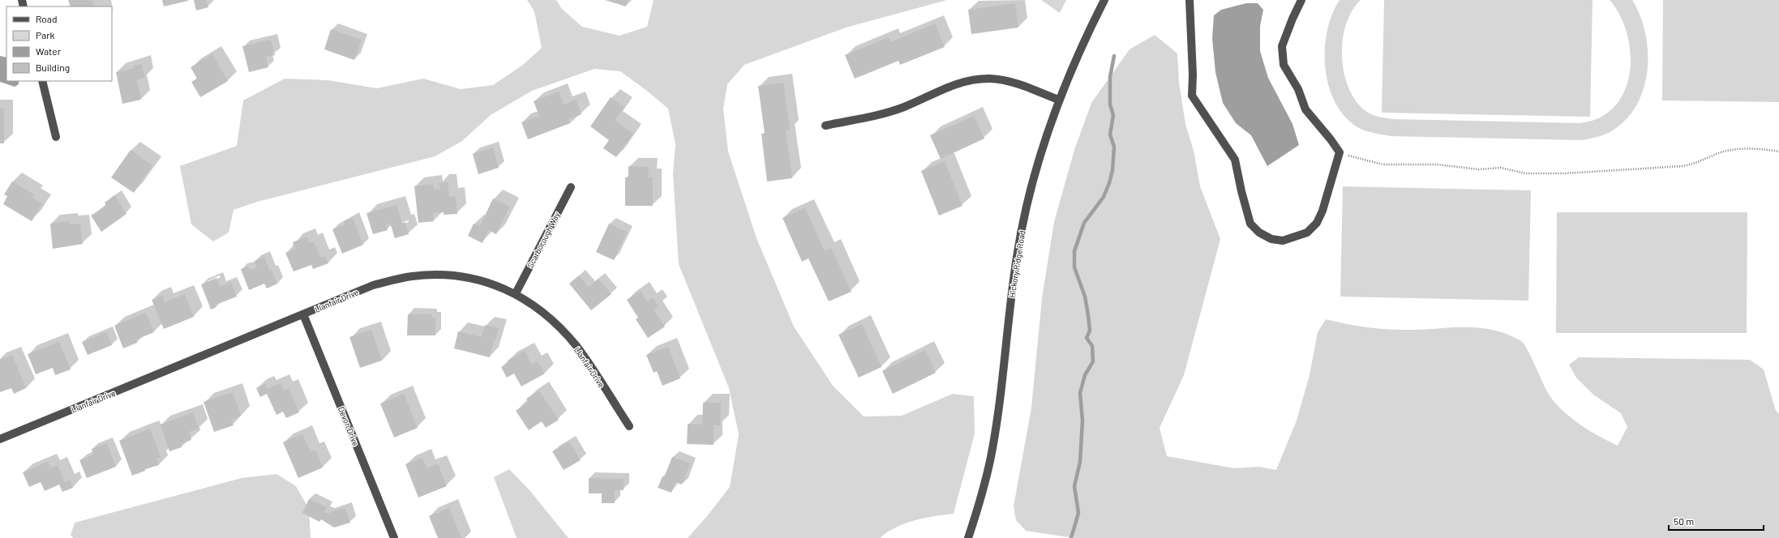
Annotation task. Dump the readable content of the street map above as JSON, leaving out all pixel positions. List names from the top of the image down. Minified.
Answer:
{"streets":{"street":["Scarborough Way","Hickory Ridge Road","Llanfair Drive","Devon Drive"]},"crossings":[["Scarborough Way","Llanfair Drive"],["Llanfair Drive","Devon Drive"]],"legend":["Road","Park","Water","Building"],"scale_bar":"50 m"}
